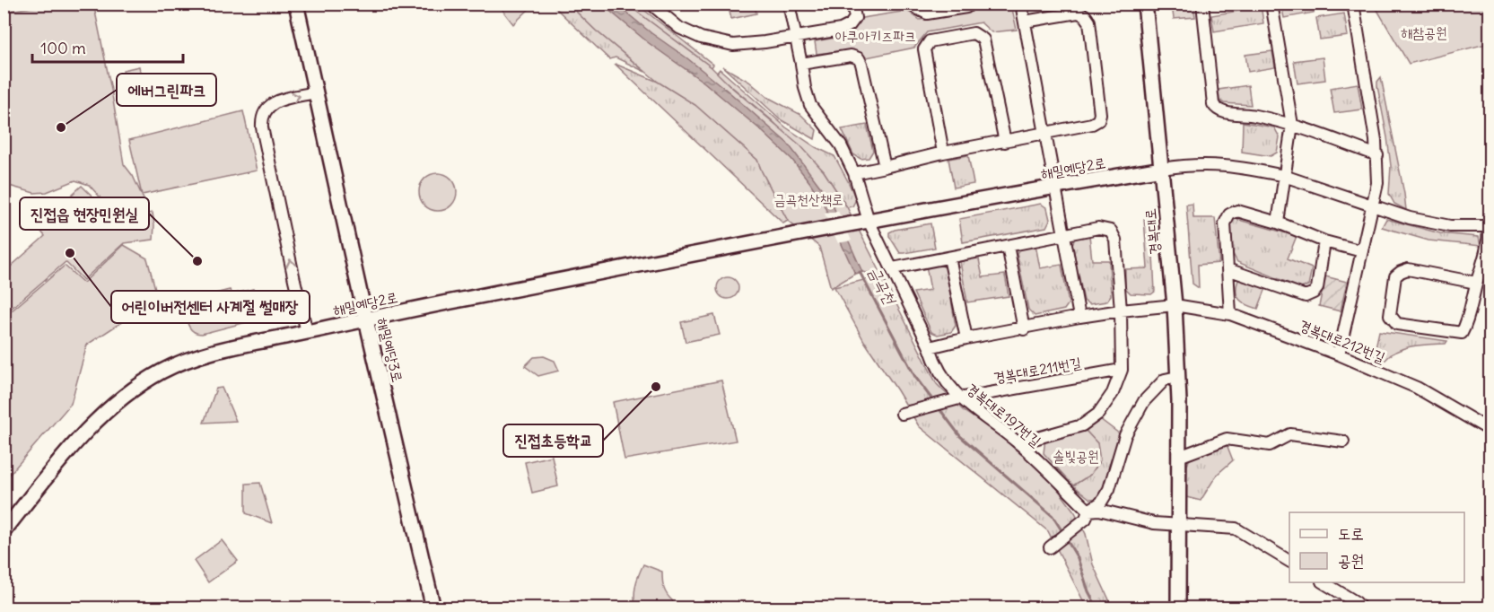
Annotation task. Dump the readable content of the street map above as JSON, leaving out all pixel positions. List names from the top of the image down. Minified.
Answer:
{"streets":{"street":["해밀예당2로","경복대로","경복대로212번길","해밀예당3로","경복대로211번길","경복대로197번길"]},"crossings":[["해밀예당2로","경복대로"],["해밀예당2로","해밀예당3로"],["해밀예당2로","경복대로197번길"],["경복대로","경복대로212번길"],["경복대로211번길","경복대로197번길"]],"water":["금곡천"],"parks":["해참공원","아쿠아키즈파크","금곡천산책로","솔빛공원"],"places":["에버그린파크","어린이버전센터 사계절 썰매장","진접읍 현장민원실","진접초등학교"],"legend":["도로","공원"],"scale_bar":"100 m"}
